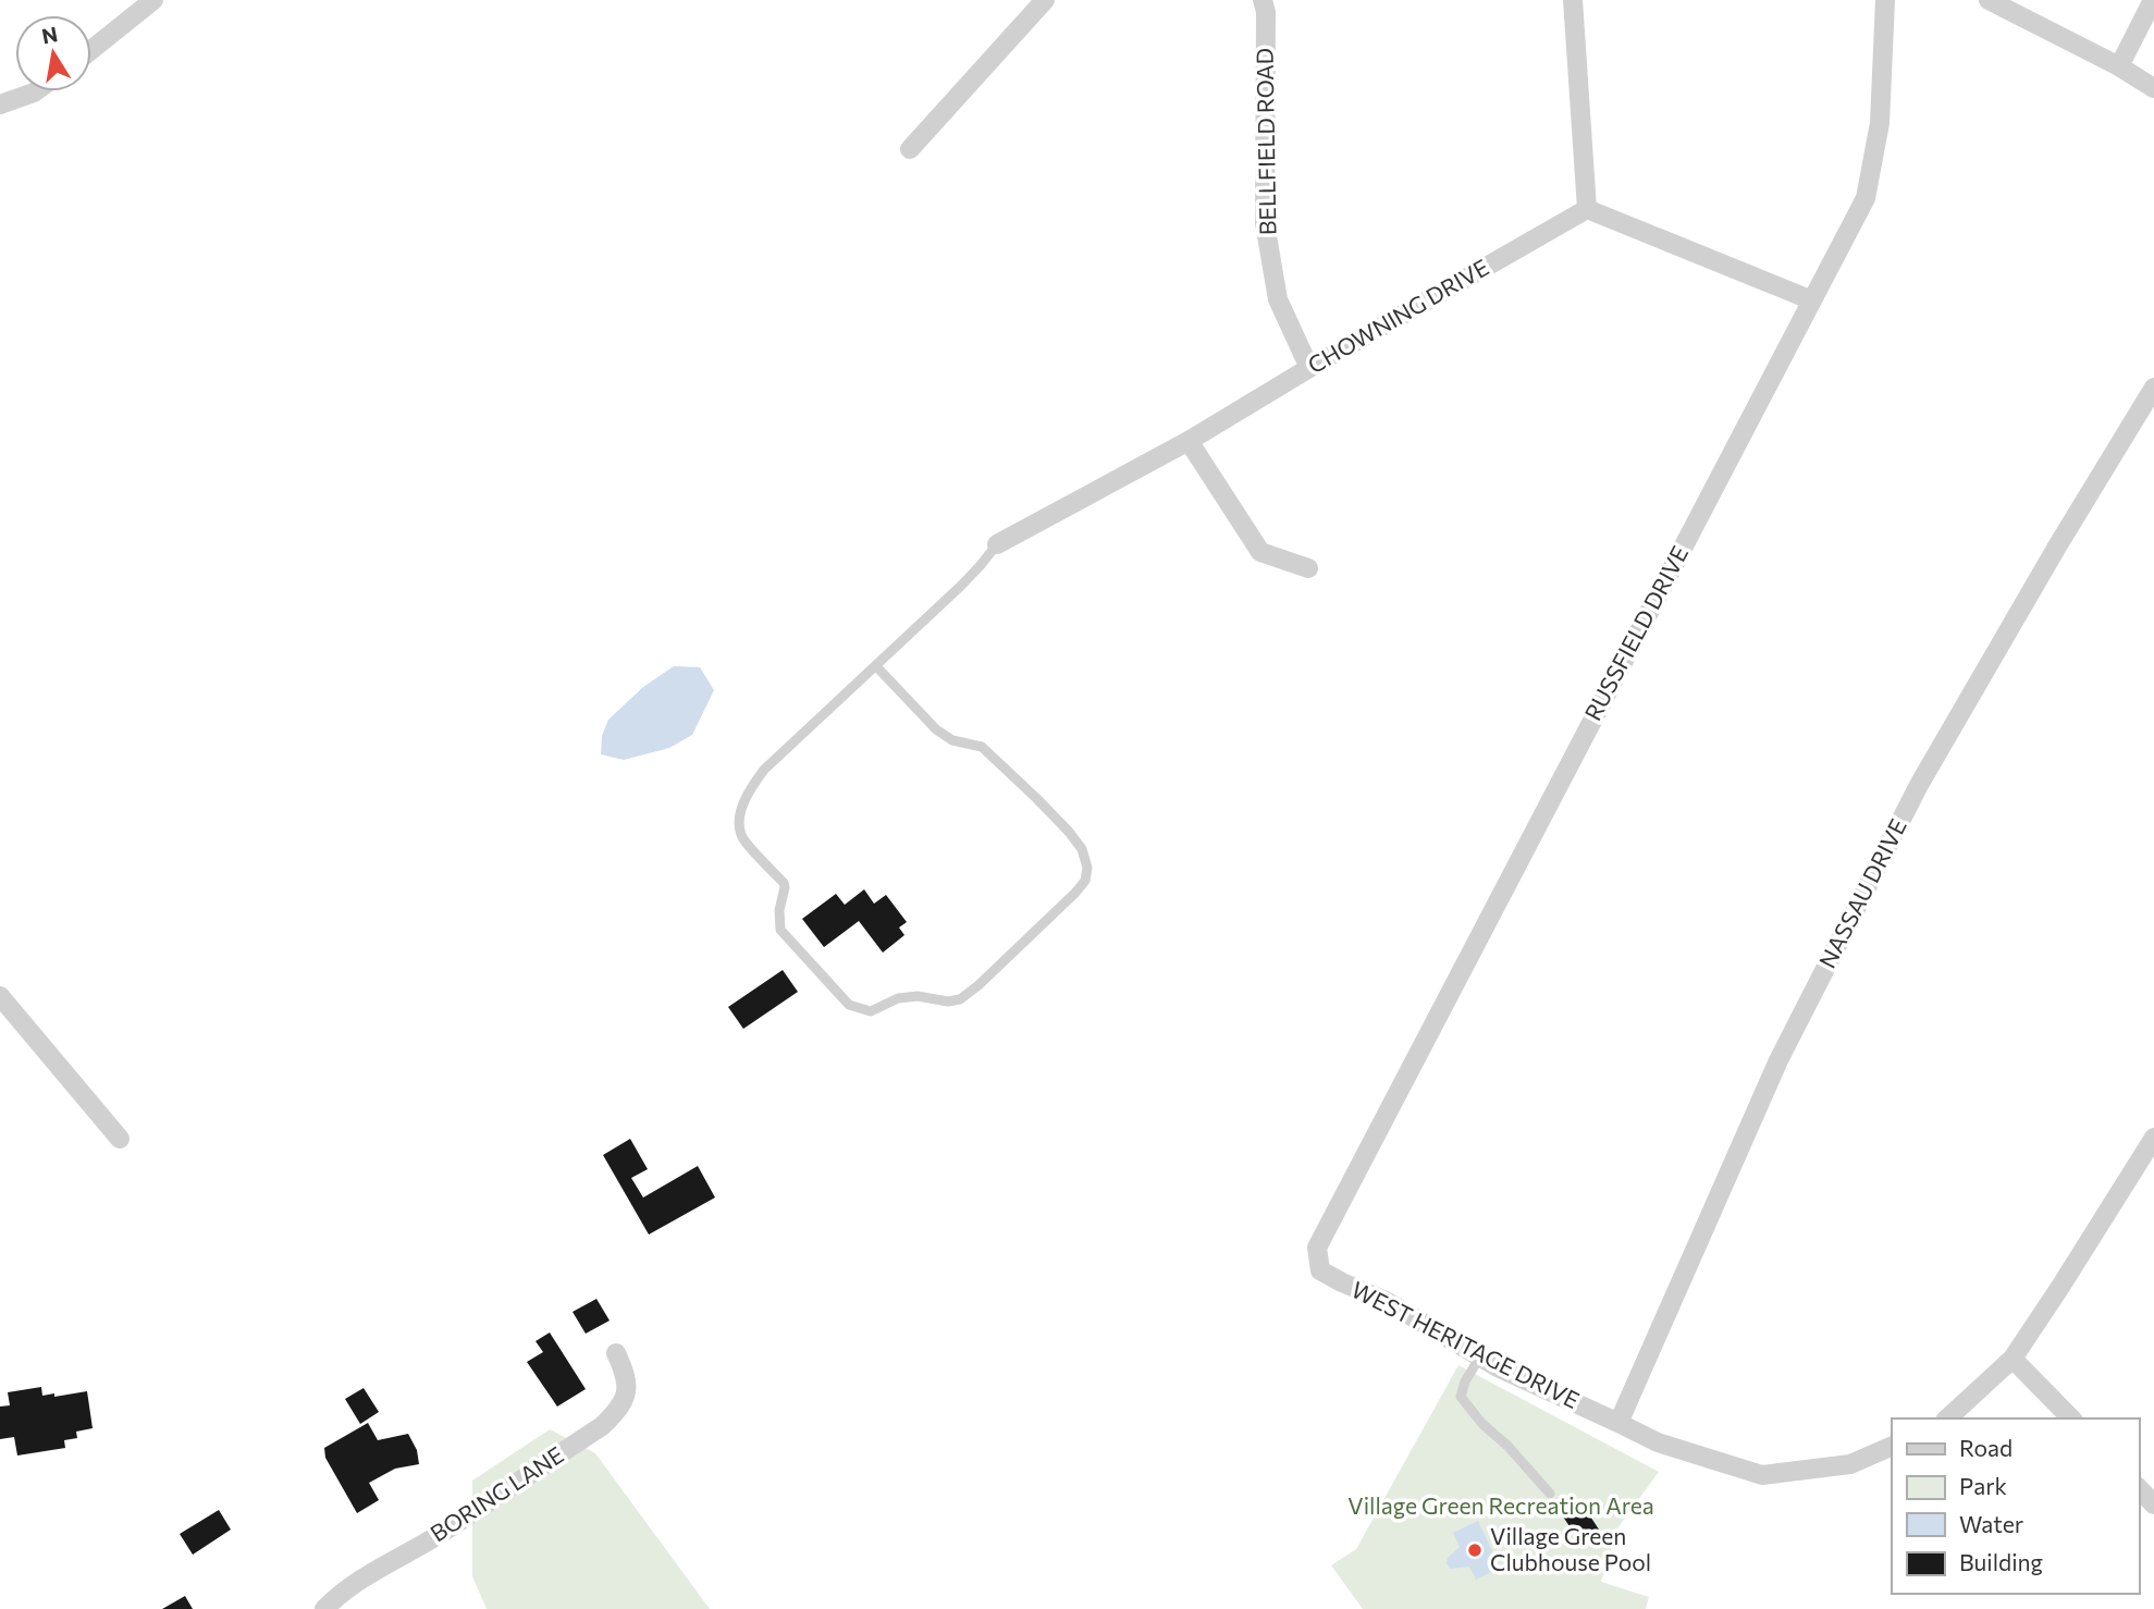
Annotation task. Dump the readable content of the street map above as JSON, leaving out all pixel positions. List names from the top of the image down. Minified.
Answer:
{"streets":{"street":["BELLFIELD ROAD","CHOWNING DRIVE","RUSSFIELD DRIVE","NASSAU DRIVE","WEST HERITAGE DRIVE","BORING LANE"]},"crossings":[["BELLFIELD ROAD","CHOWNING DRIVE"],["RUSSFIELD DRIVE","WEST HERITAGE DRIVE"],["NASSAU DRIVE","WEST HERITAGE DRIVE"]],"parks":["Village Green Recreation Area"],"places":["Village Green Clubhouse Pool"],"legend":["Road","Park","Water","Building"],"north":"top"}
